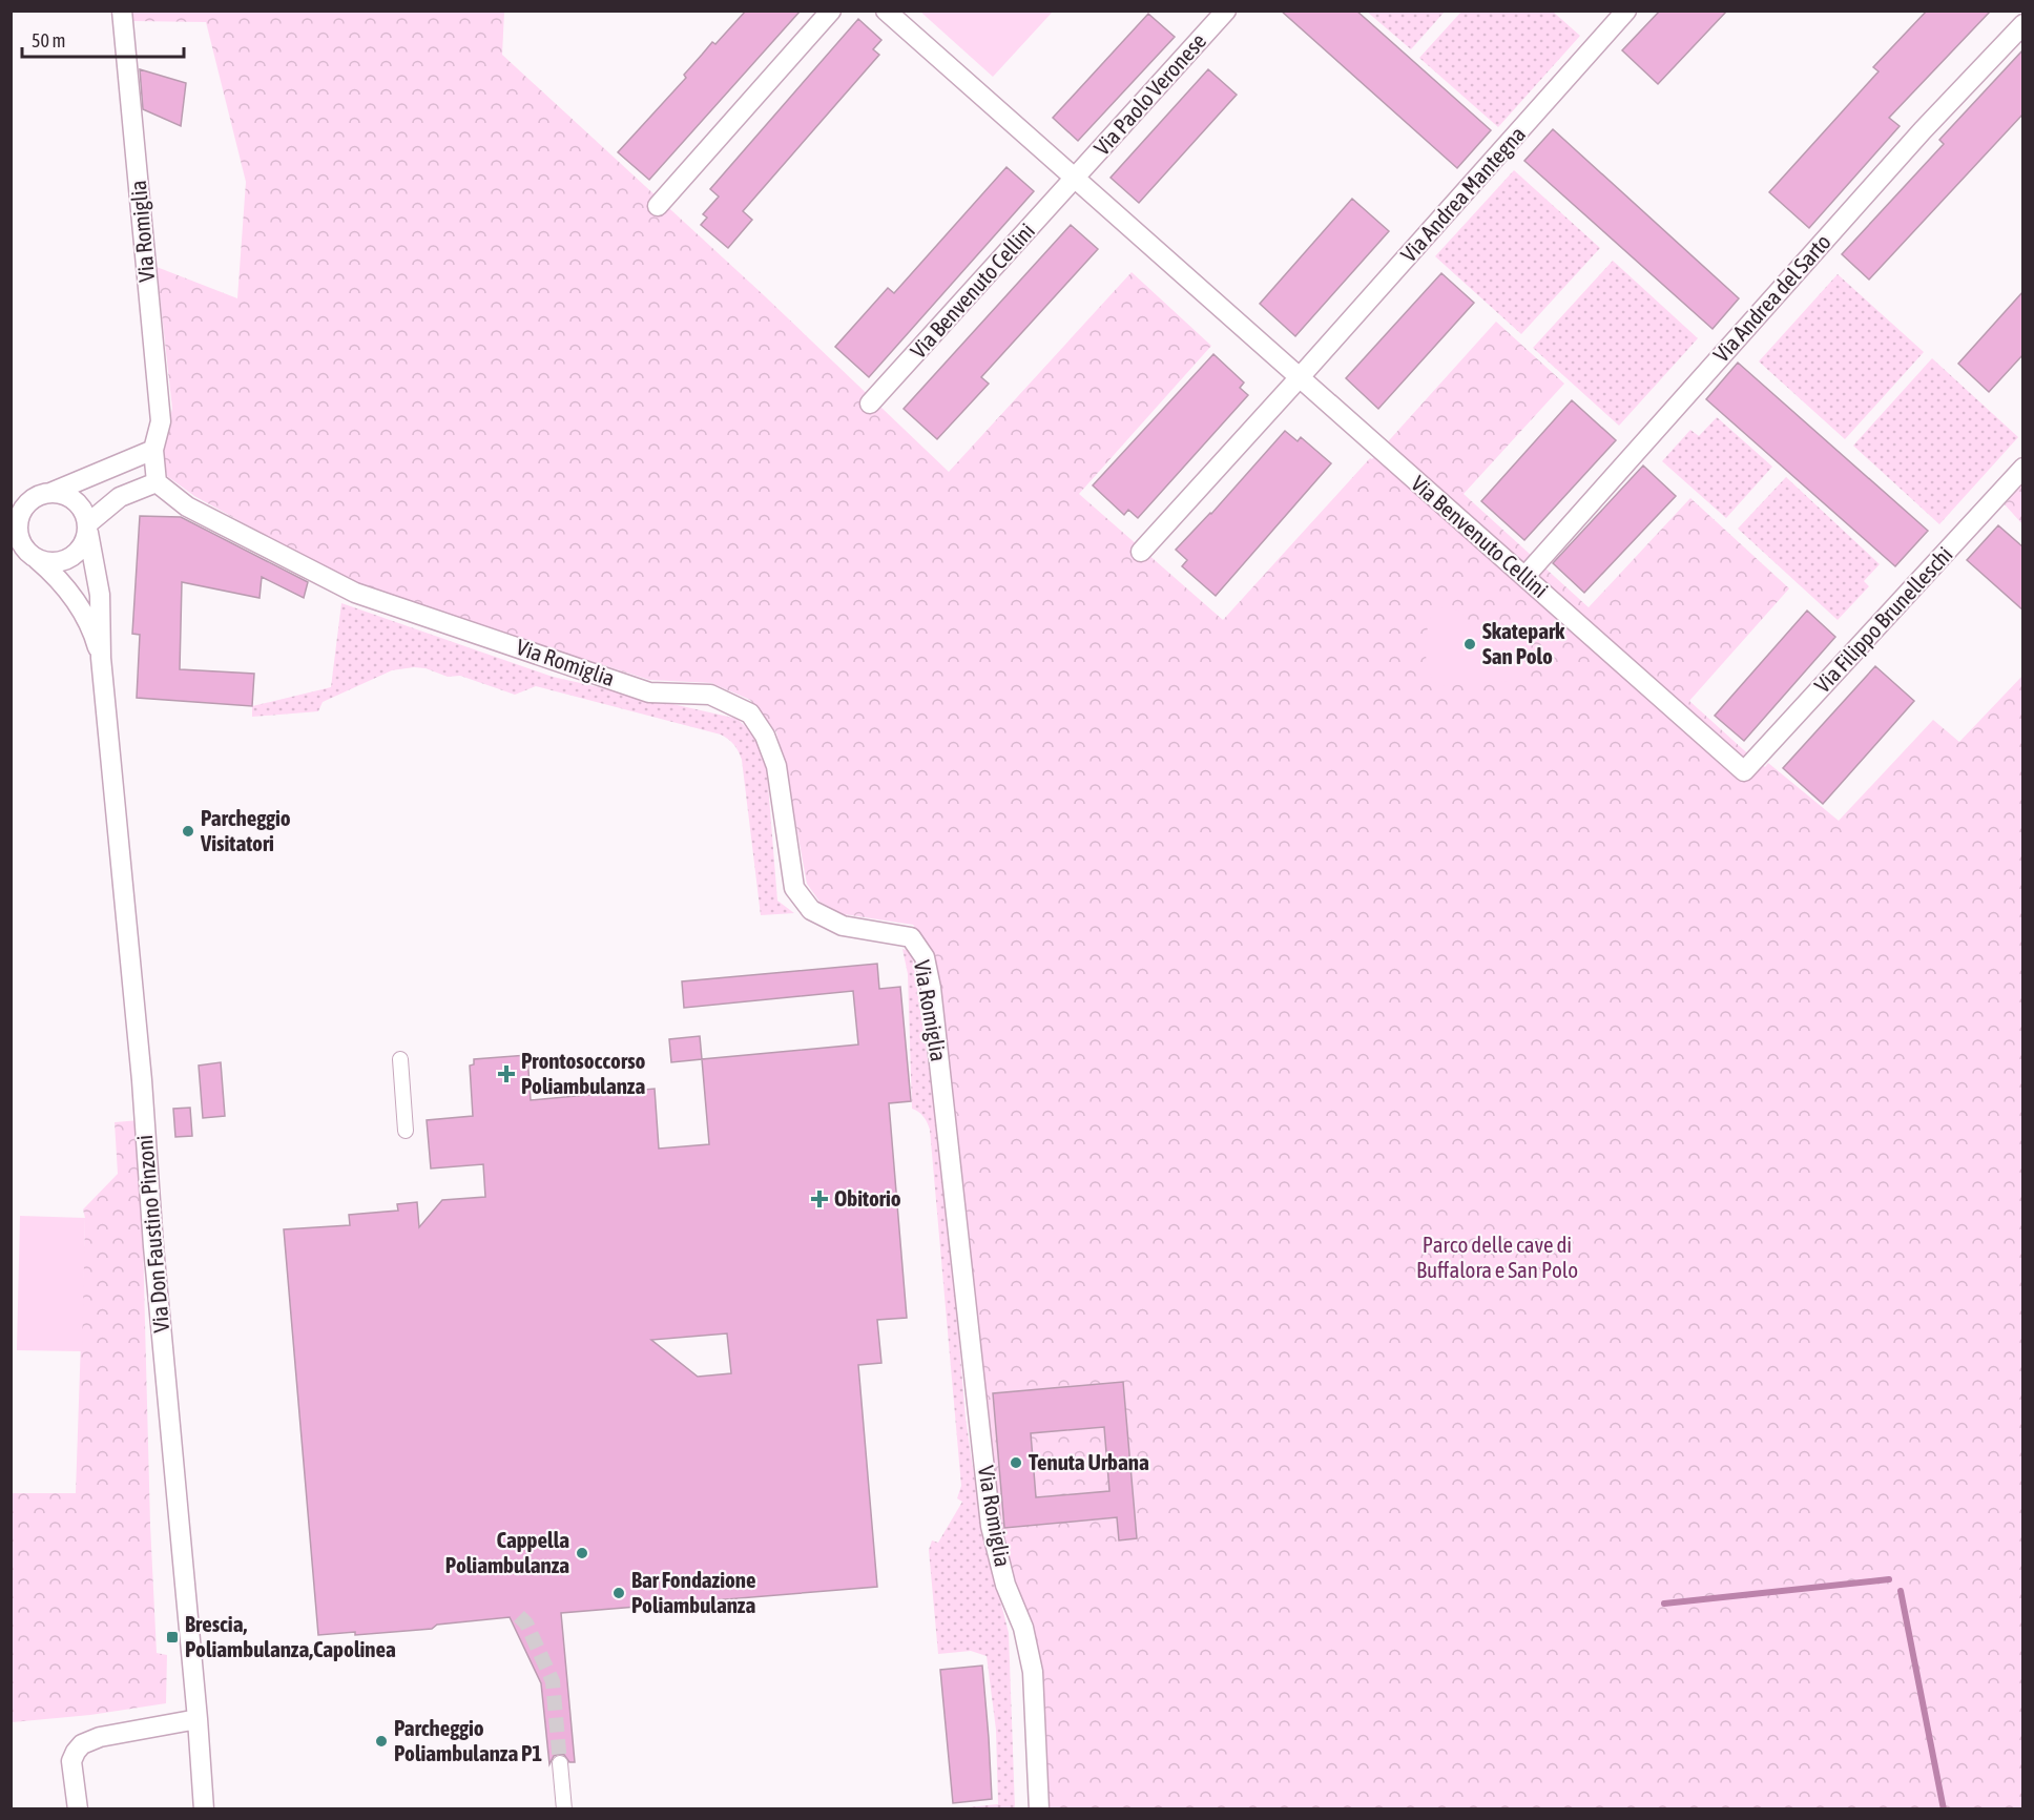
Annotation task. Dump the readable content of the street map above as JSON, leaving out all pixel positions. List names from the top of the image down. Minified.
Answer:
{"streets":{"street":["Via Paolo Veronese","Via Andrea Mantegna","Via Romiglia","Via Benvenuto Cellini","Via Andrea del Sarto","Via Filippo Brunelleschi","Via Don Faustino Pinzoni"]},"crossings":[["Via Paolo Veronese","Via Benvenuto Cellini"],["Via Andrea Mantegna","Via Benvenuto Cellini"],["Via Benvenuto Cellini","Via Andrea del Sarto"],["Via Benvenuto Cellini","Via Filippo Brunelleschi"]],"parks":["Parco delle cave di Buffalora e San Polo"],"places":{"other":["Skatepark San Polo","Parcheggio Visitatori","Tenuta Urbana","Cappella Poliambulanza","Bar Fondazione Poliambulanza","Parcheggio Poliambulanza P1"],"health":["Prontosoccorso Poliambulanza","Obitorio"],"transit":["Brescia, Poliambulanza,Capolinea"]},"scale_bar":"50 m"}
